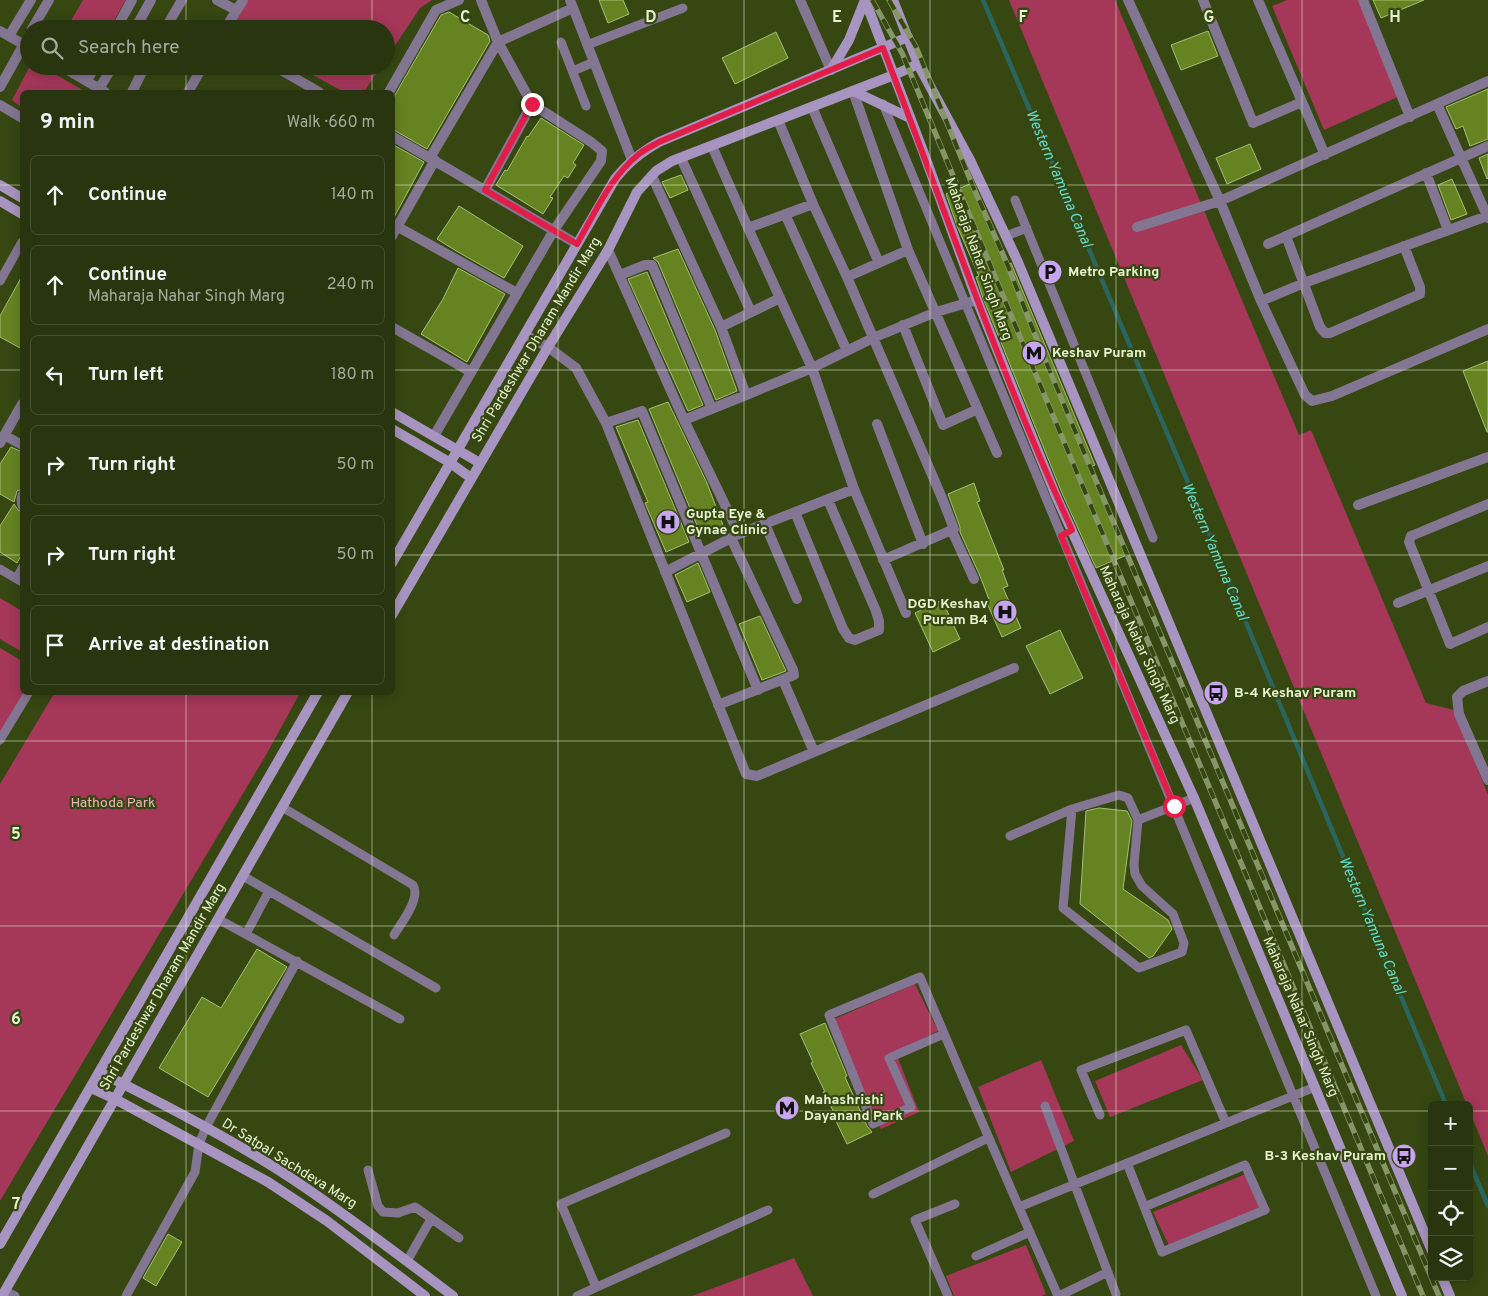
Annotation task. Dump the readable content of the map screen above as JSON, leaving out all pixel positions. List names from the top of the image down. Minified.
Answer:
{"streets":{"main road":["Maharaja Nahar Singh Marg","Shri Pardeshwar Dharam Mandir Marg","Dr Satpal Sachdeva Marg"]},"crossings":[["Maharaja Nahar Singh Marg","Shri Pardeshwar Dharam Mandir Marg"],["Shri Pardeshwar Dharam Mandir Marg","Dr Satpal Sachdeva Marg"]],"water":["Western Yamuna Canal"],"parks":["Hathoda Park"],"places":{"parking":["Metro Parking"],"metro station":["Keshav Puram","Mahashrishi Dayanand Park"],"hospital":["Gupta Eye & Gynae Clinic","DGD Keshav Puram B4"],"bus stop":["B-4 Keshav Puram","B-3 Keshav Puram"]},"page":{"search":"Search here","heading":["9 min","Walk · 660 m"],"list":[["Continue","140 m"],["Continue","Maharaja Nahar Singh Marg","240 m"],["Turn left","180 m"],["Turn right","50 m"],["Turn right","50 m"],"Arrive at destination"],"map_buttons":["+","−"]},"grid":{"columns":["C","D","E","F","G","H"],"rows":["5","6","7"]}}
